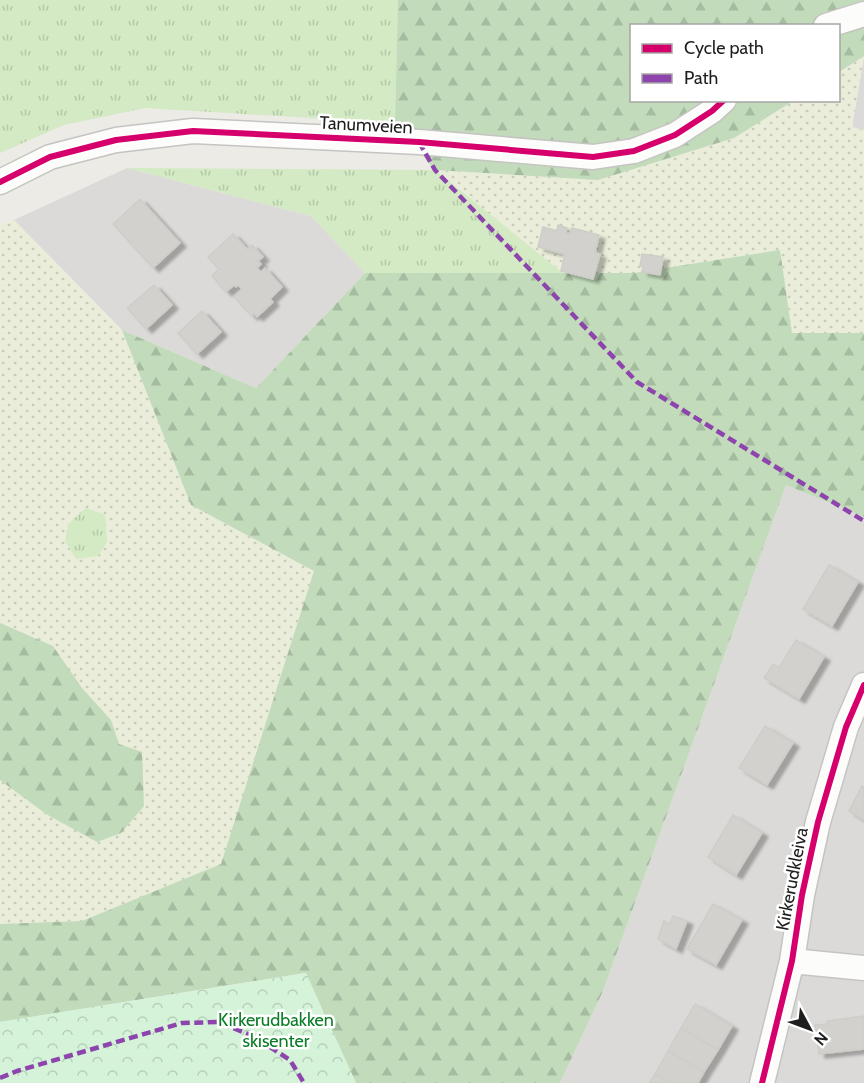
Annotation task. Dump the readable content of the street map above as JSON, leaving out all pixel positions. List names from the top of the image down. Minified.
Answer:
{"streets":{"street":["Tanumveien","Kirkerudkleiva"]},"parks":["Kirkerudbakken skisenter"],"legend":["Cycle path","Path"],"north":"bottom right"}
